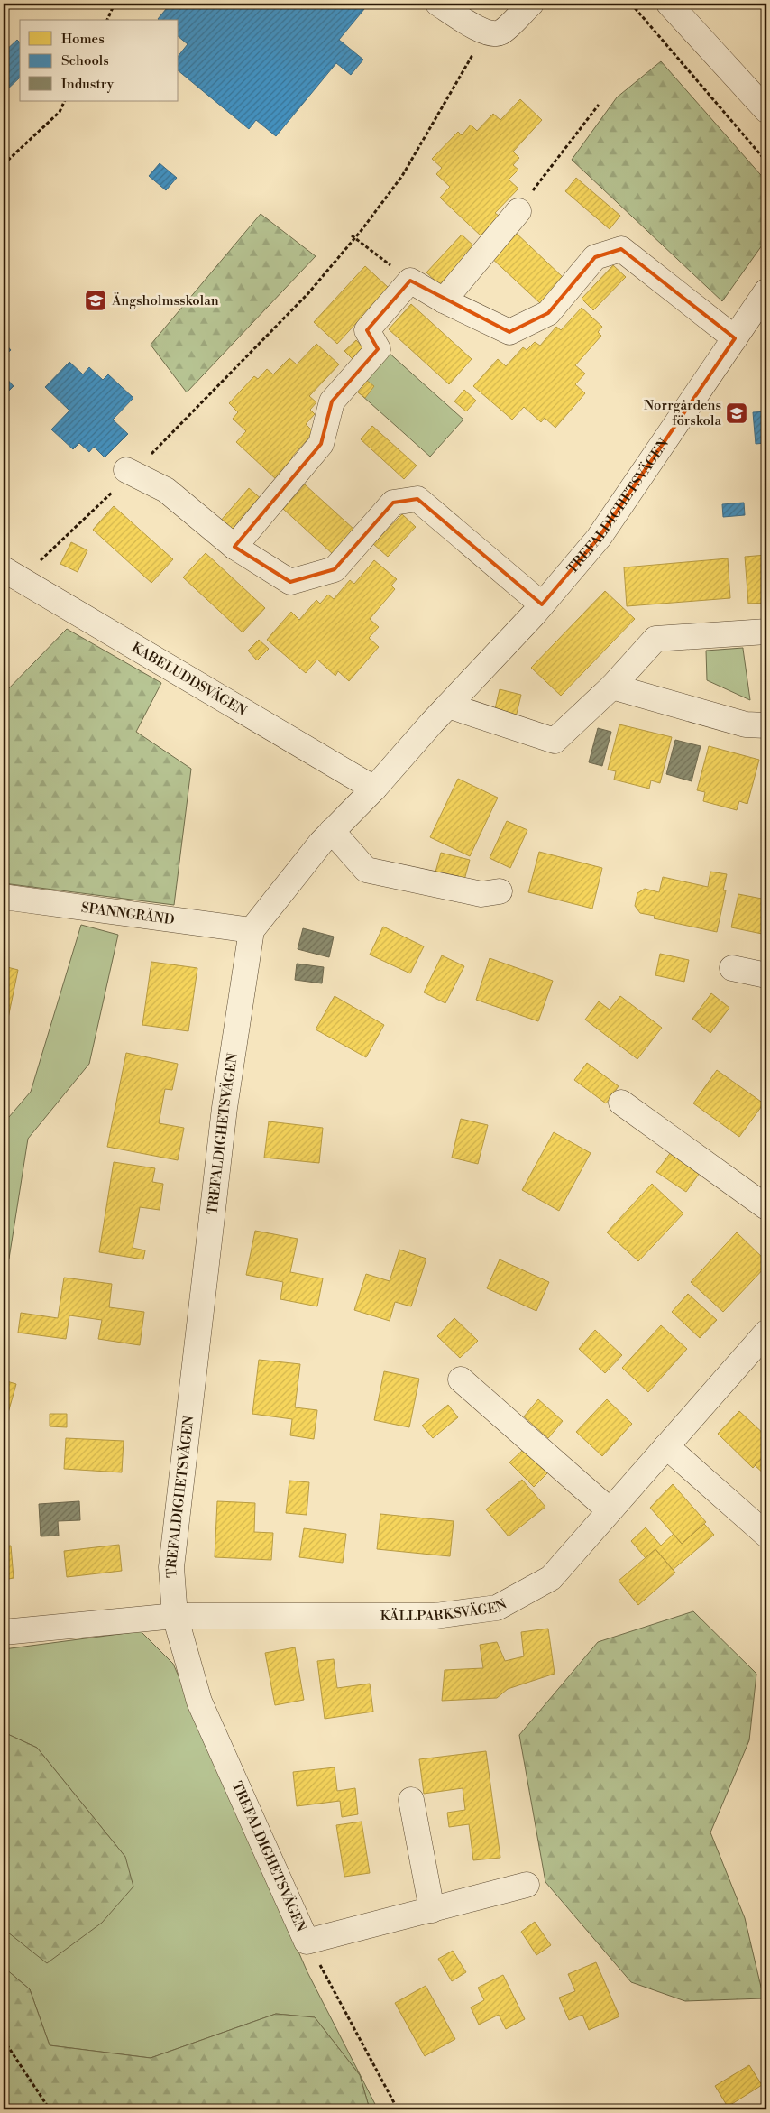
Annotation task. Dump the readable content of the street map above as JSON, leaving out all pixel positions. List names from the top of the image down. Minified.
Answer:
{"streets":{"street":["TREFALDIGHETSVÄGEN","KABELUDDSVÄGEN","SPANNGRÄND","KÄLLPARKSVÄGEN"]},"crossings":[["TREFALDIGHETSVÄGEN","KABELUDDSVÄGEN"],["TREFALDIGHETSVÄGEN","SPANNGRÄND"],["TREFALDIGHETSVÄGEN","KÄLLPARKSVÄGEN"]],"places":{"school or university":["Ängsholmsskolan","Norrgårdens förskola"]},"legend":["Homes","Schools","Industry"]}
